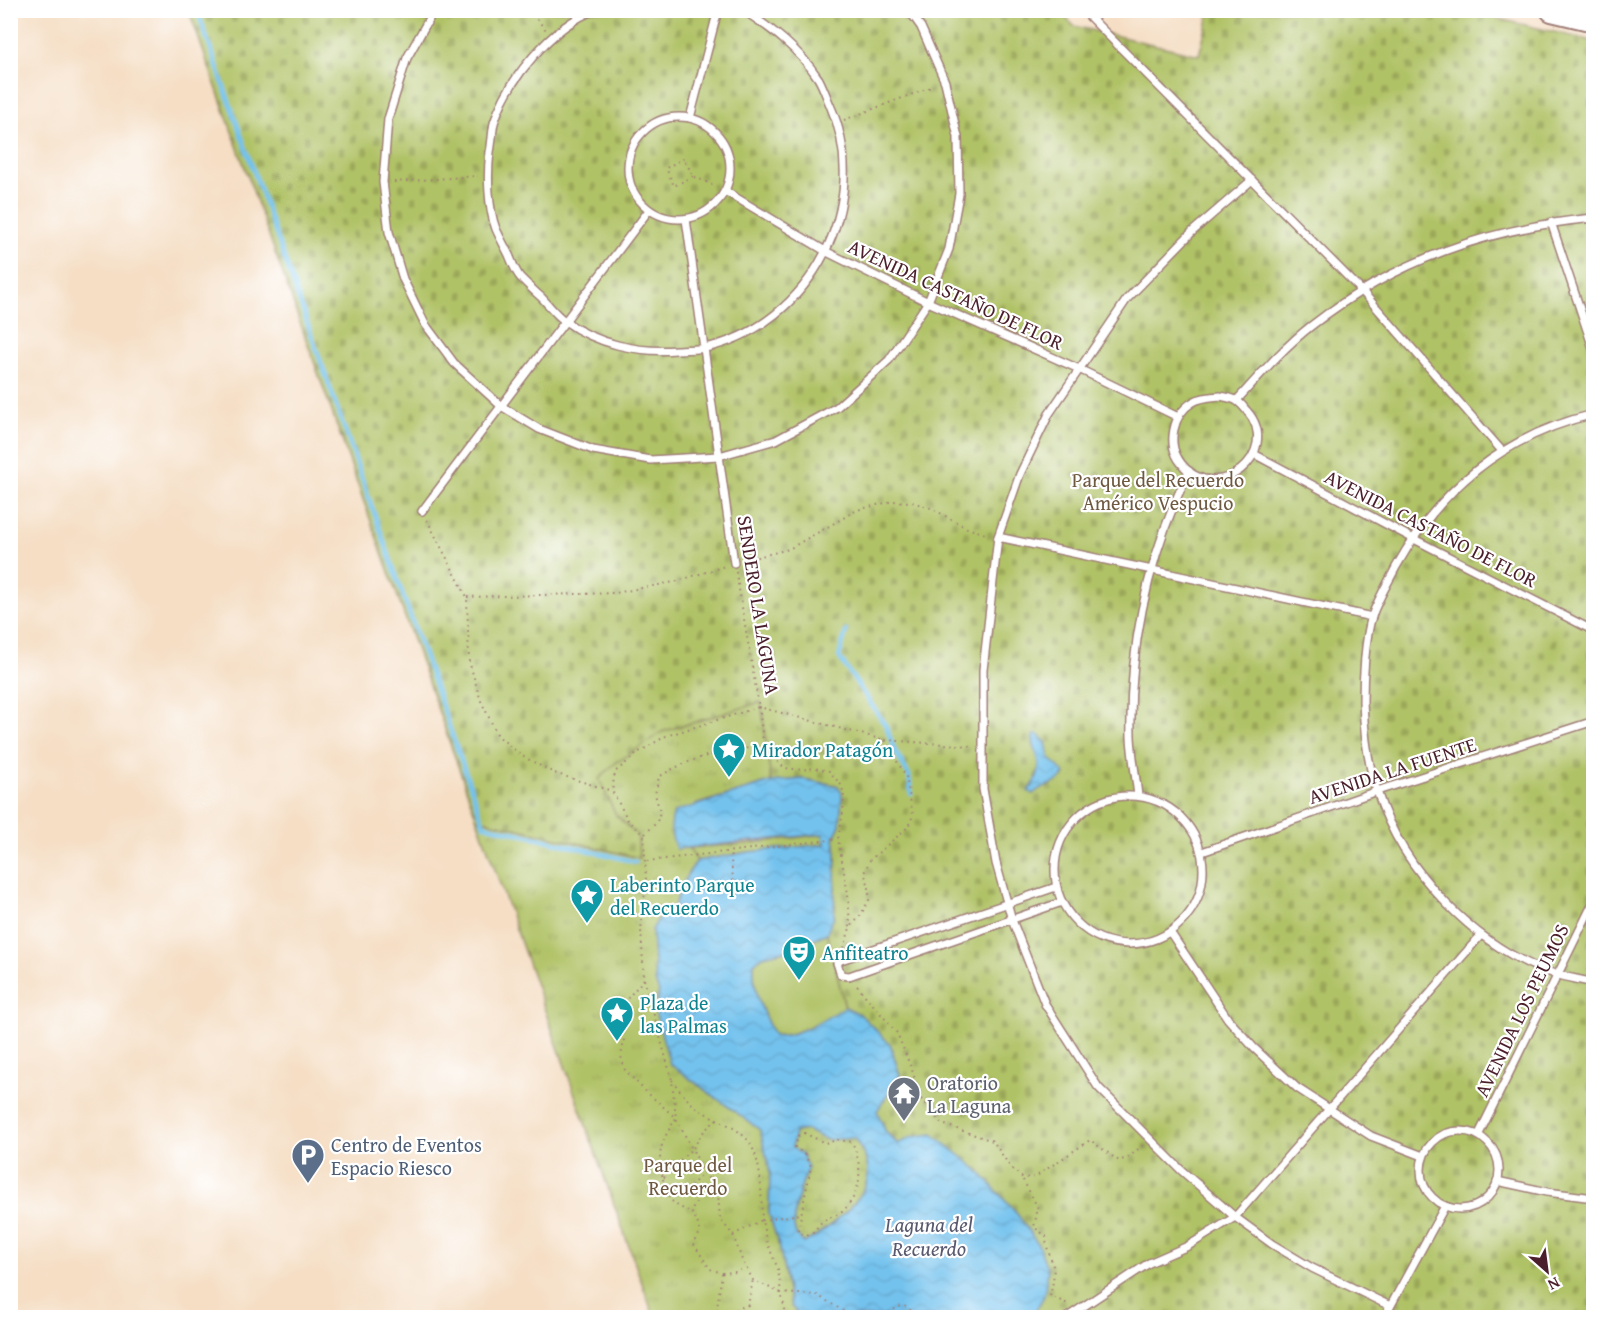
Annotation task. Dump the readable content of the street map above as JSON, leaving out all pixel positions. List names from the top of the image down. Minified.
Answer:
{"streets":{"lane":["AVENIDA CASTAÑO DE FLOR","SENDERO LA LAGUNA","AVENIDA LA FUENTE","AVENIDA LOS PEUMOS"]},"water":["Laguna del Recuerdo"],"parks":["Parque del Recuerdo Américo Vespucio","Parque del Recuerdo"],"places":{"place":["Mirador Patagón","Laberinto Parque del Recuerdo","Plaza de las Palmas"],"theatre":["Anfiteatro"],"temple":["Oratorio La Laguna"],"parking":["Centro de Eventos Espacio Riesco"]},"north":"bottom right"}
